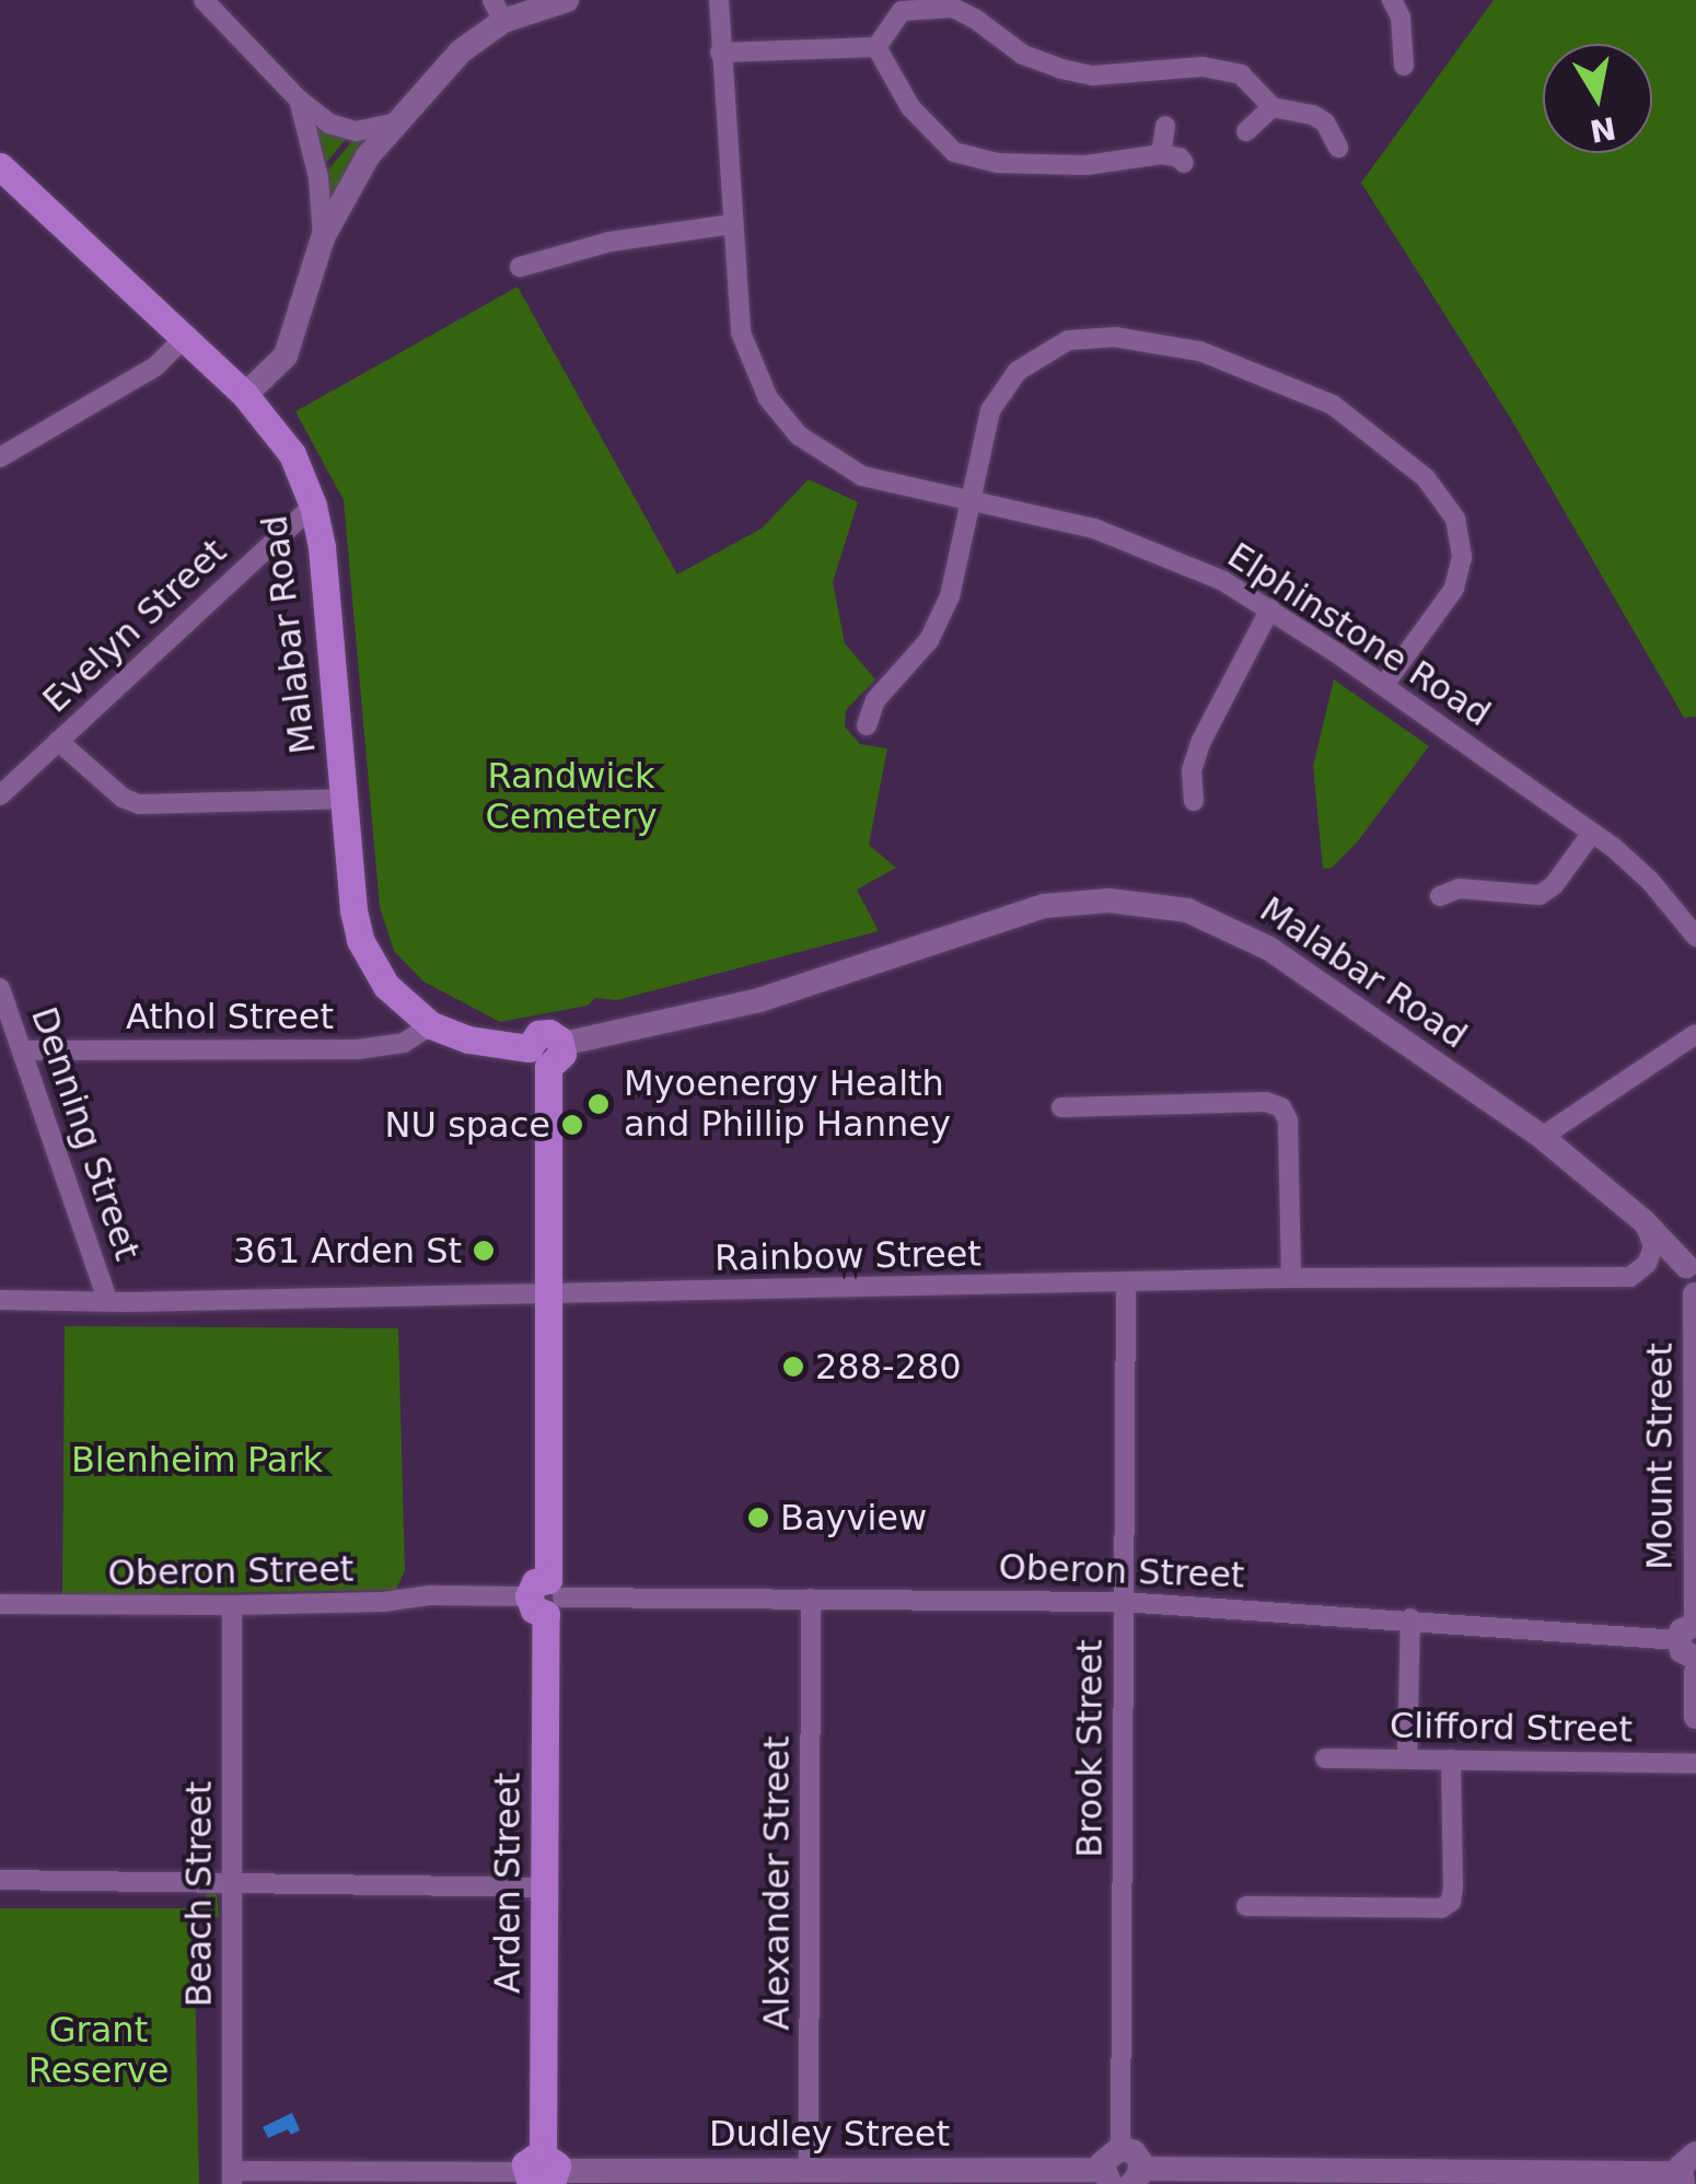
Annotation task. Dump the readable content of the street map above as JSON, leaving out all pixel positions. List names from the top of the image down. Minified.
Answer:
{"streets":{"main road":["Malabar Road","Arden Street"],"street":["Evelyn Street","Elphinstone Road","Athol Street","Denning Street","Rainbow Street","Mount Street","Oberon Street","Clifford Street","Brook Street","Alexander Street","Beach Street","Dudley Street"]},"crossings":[["Evelyn Street","Malabar Road"],["Malabar Road","Athol Street"],["Malabar Road","Rainbow Street"],["Malabar Road","Mount Street"],["Malabar Road","Arden Street"],["Athol Street","Denning Street"],["Denning Street","Rainbow Street"],["Rainbow Street","Brook Street"],["Rainbow Street","Arden Street"],["Mount Street","Oberon Street"],["Oberon Street","Brook Street"],["Oberon Street","Arden Street"],["Oberon Street","Alexander Street"],["Oberon Street","Beach Street"],["Arden Street","Dudley Street"],["Alexander Street","Dudley Street"],["Beach Street","Dudley Street"]],"parks":["Randwick Cemetery","Blenheim Park","Grant Reserve"],"places":["Myoenergy Health and Phillip Hanney","NU space","361 Arden St","288-280","Bayview"],"north":"bottom"}
